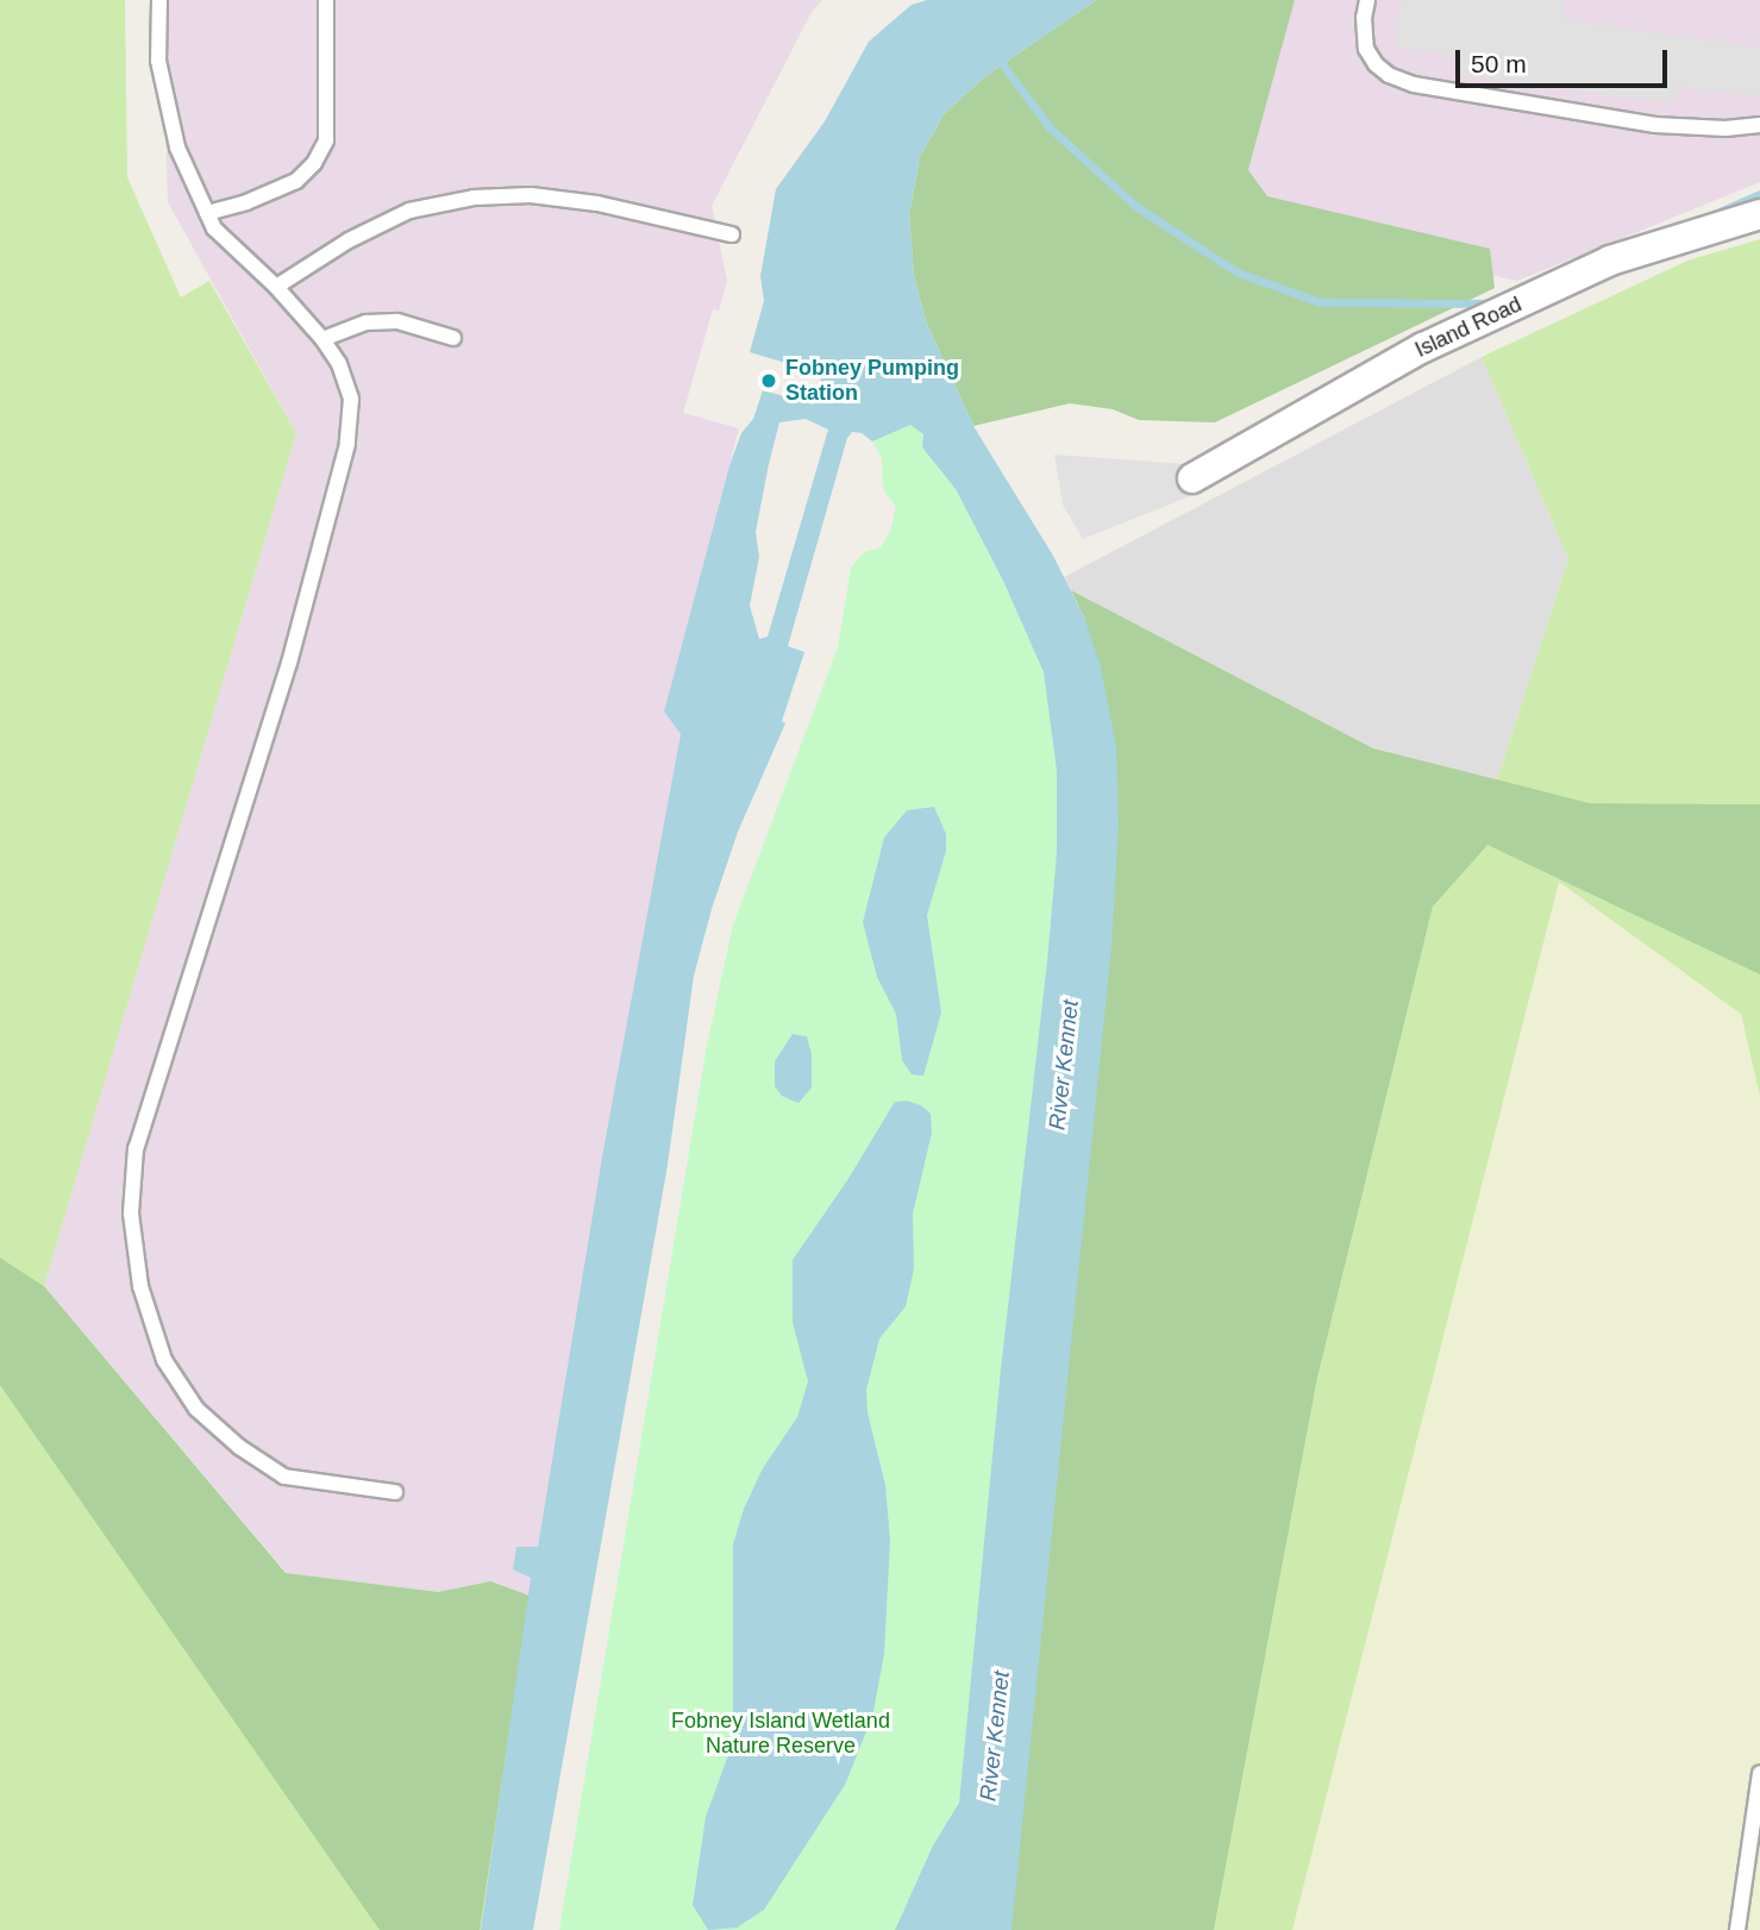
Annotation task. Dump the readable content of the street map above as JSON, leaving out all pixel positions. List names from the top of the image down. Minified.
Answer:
{"streets":{"street":["Island Road"]},"water":["River Kennet"],"parks":["Fobney Island Wetland Nature Reserve"],"places":["Fobney Pumping Station"],"scale_bar":"50 m"}
